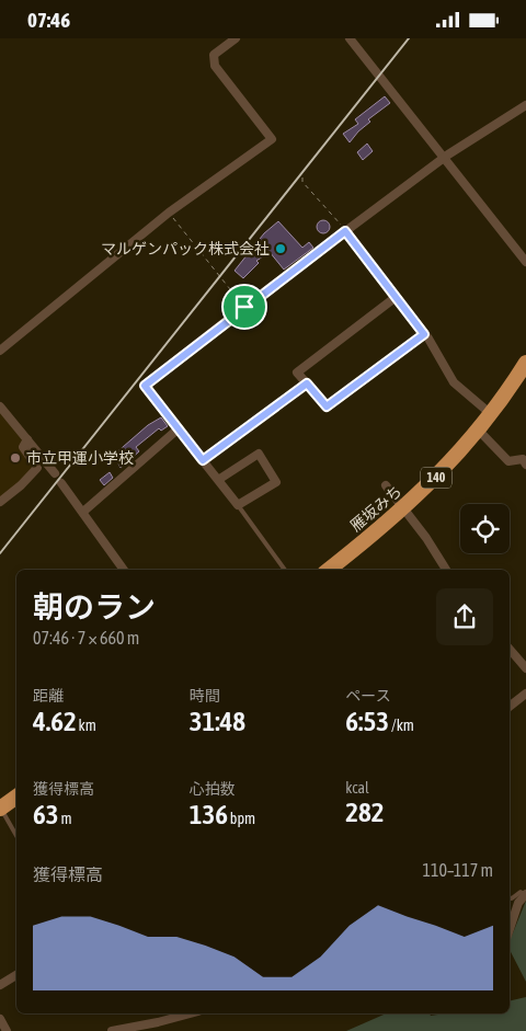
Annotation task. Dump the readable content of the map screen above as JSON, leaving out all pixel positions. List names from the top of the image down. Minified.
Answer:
{"streets":{"highway":["140","雁坂みち"]},"places":["マルゲンパック株式会社","市立甲運小学校"],"page":{"status":"07:46","heading":["朝のラン","07:46 · 7 × 660 m"],"stats":[["距離","4.62 km"],["時間","31:48"],["ペース","6:53 /km"],["獲得標高","63 m"],["心拍数","136 bpm"],["kcal","282"]],"chart":["獲得標高","110–117 m"]}}
